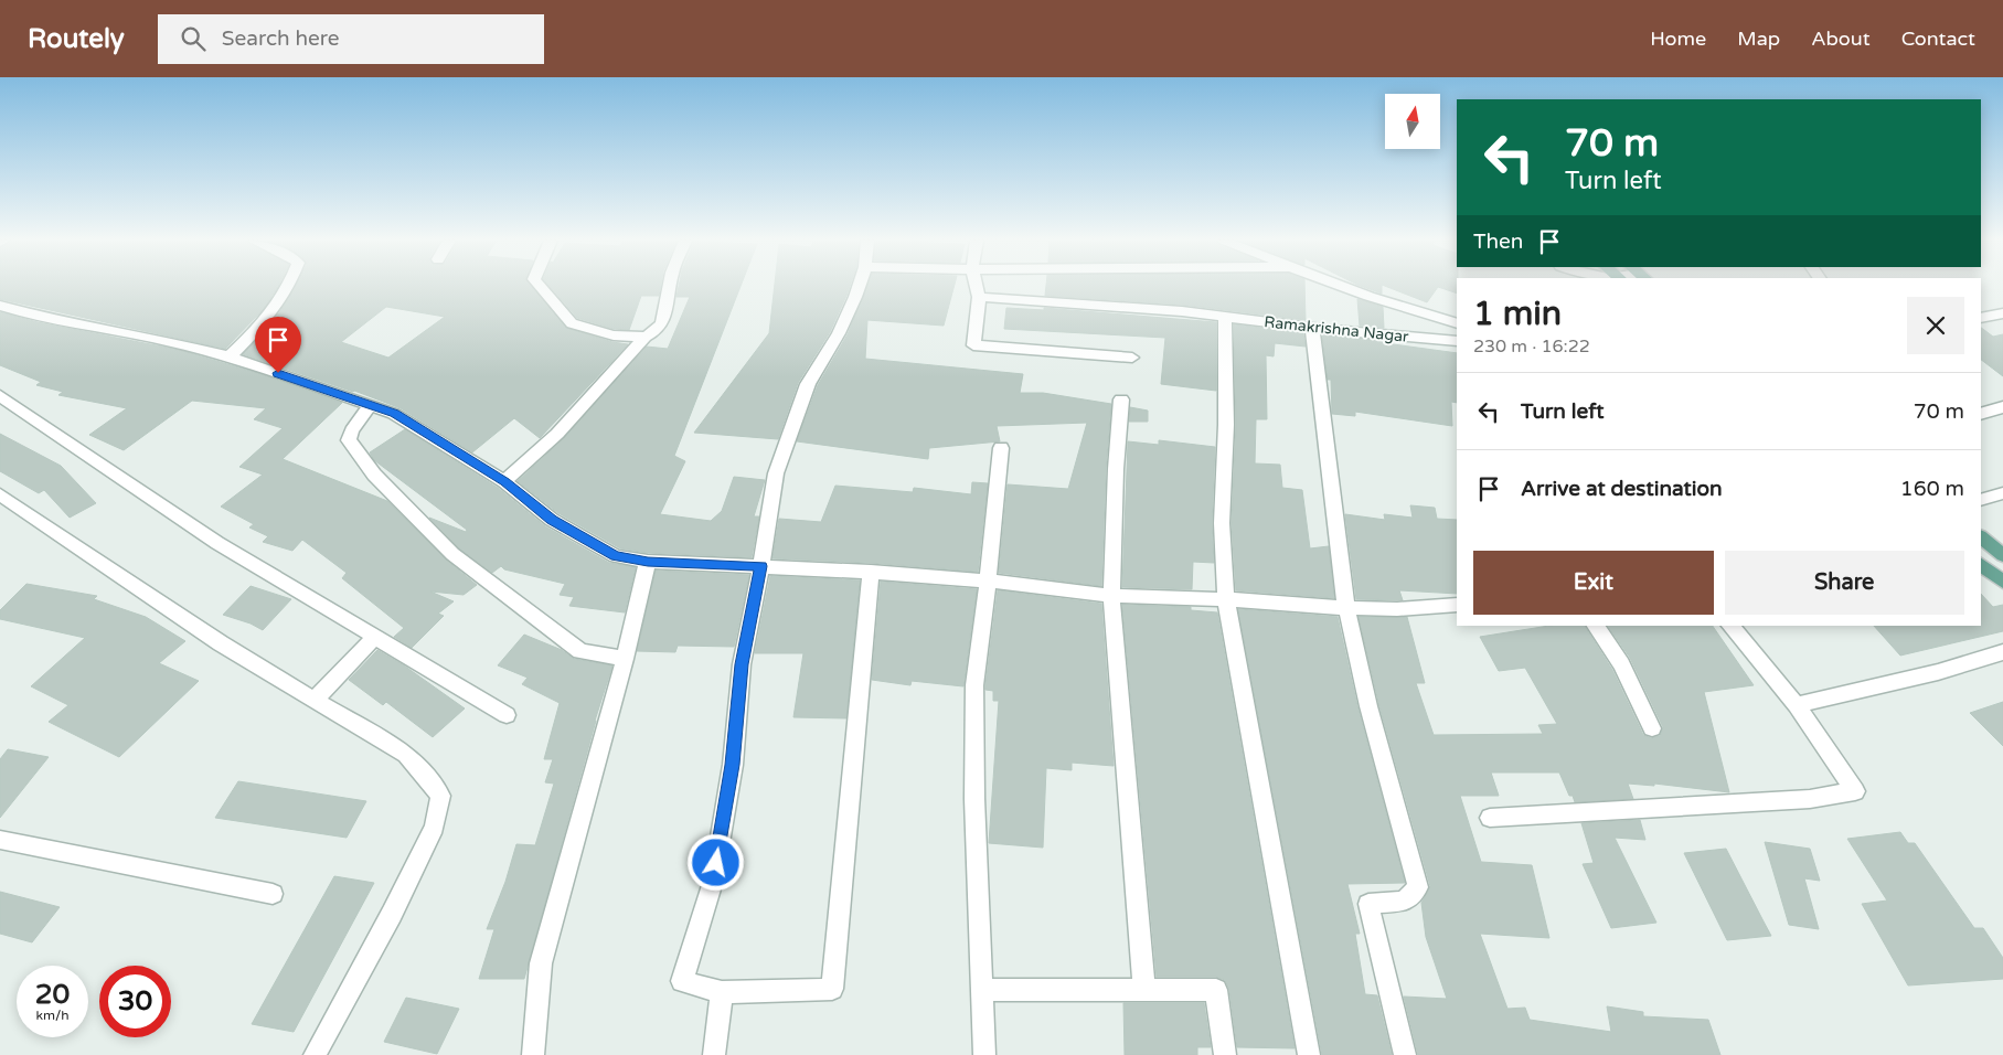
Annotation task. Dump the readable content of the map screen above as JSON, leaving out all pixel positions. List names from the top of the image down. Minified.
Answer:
{"streets":{"street":["Ramakrishna Nagar"]},"north":"top","page":{"header":"Routely","search":"Search here","nav":["Home","Map","About","Contact"],"turn":["70 m","Turn left"],"then":"Then","heading":["1 min","230 m · 16:22"],"list":[{"name":"Turn left","value":"70 m"},{"name":"Arrive at destination","value":"160 m"}],"buttons":["Exit","Share"],"speed":"20 km/h","limit":"30"}}
